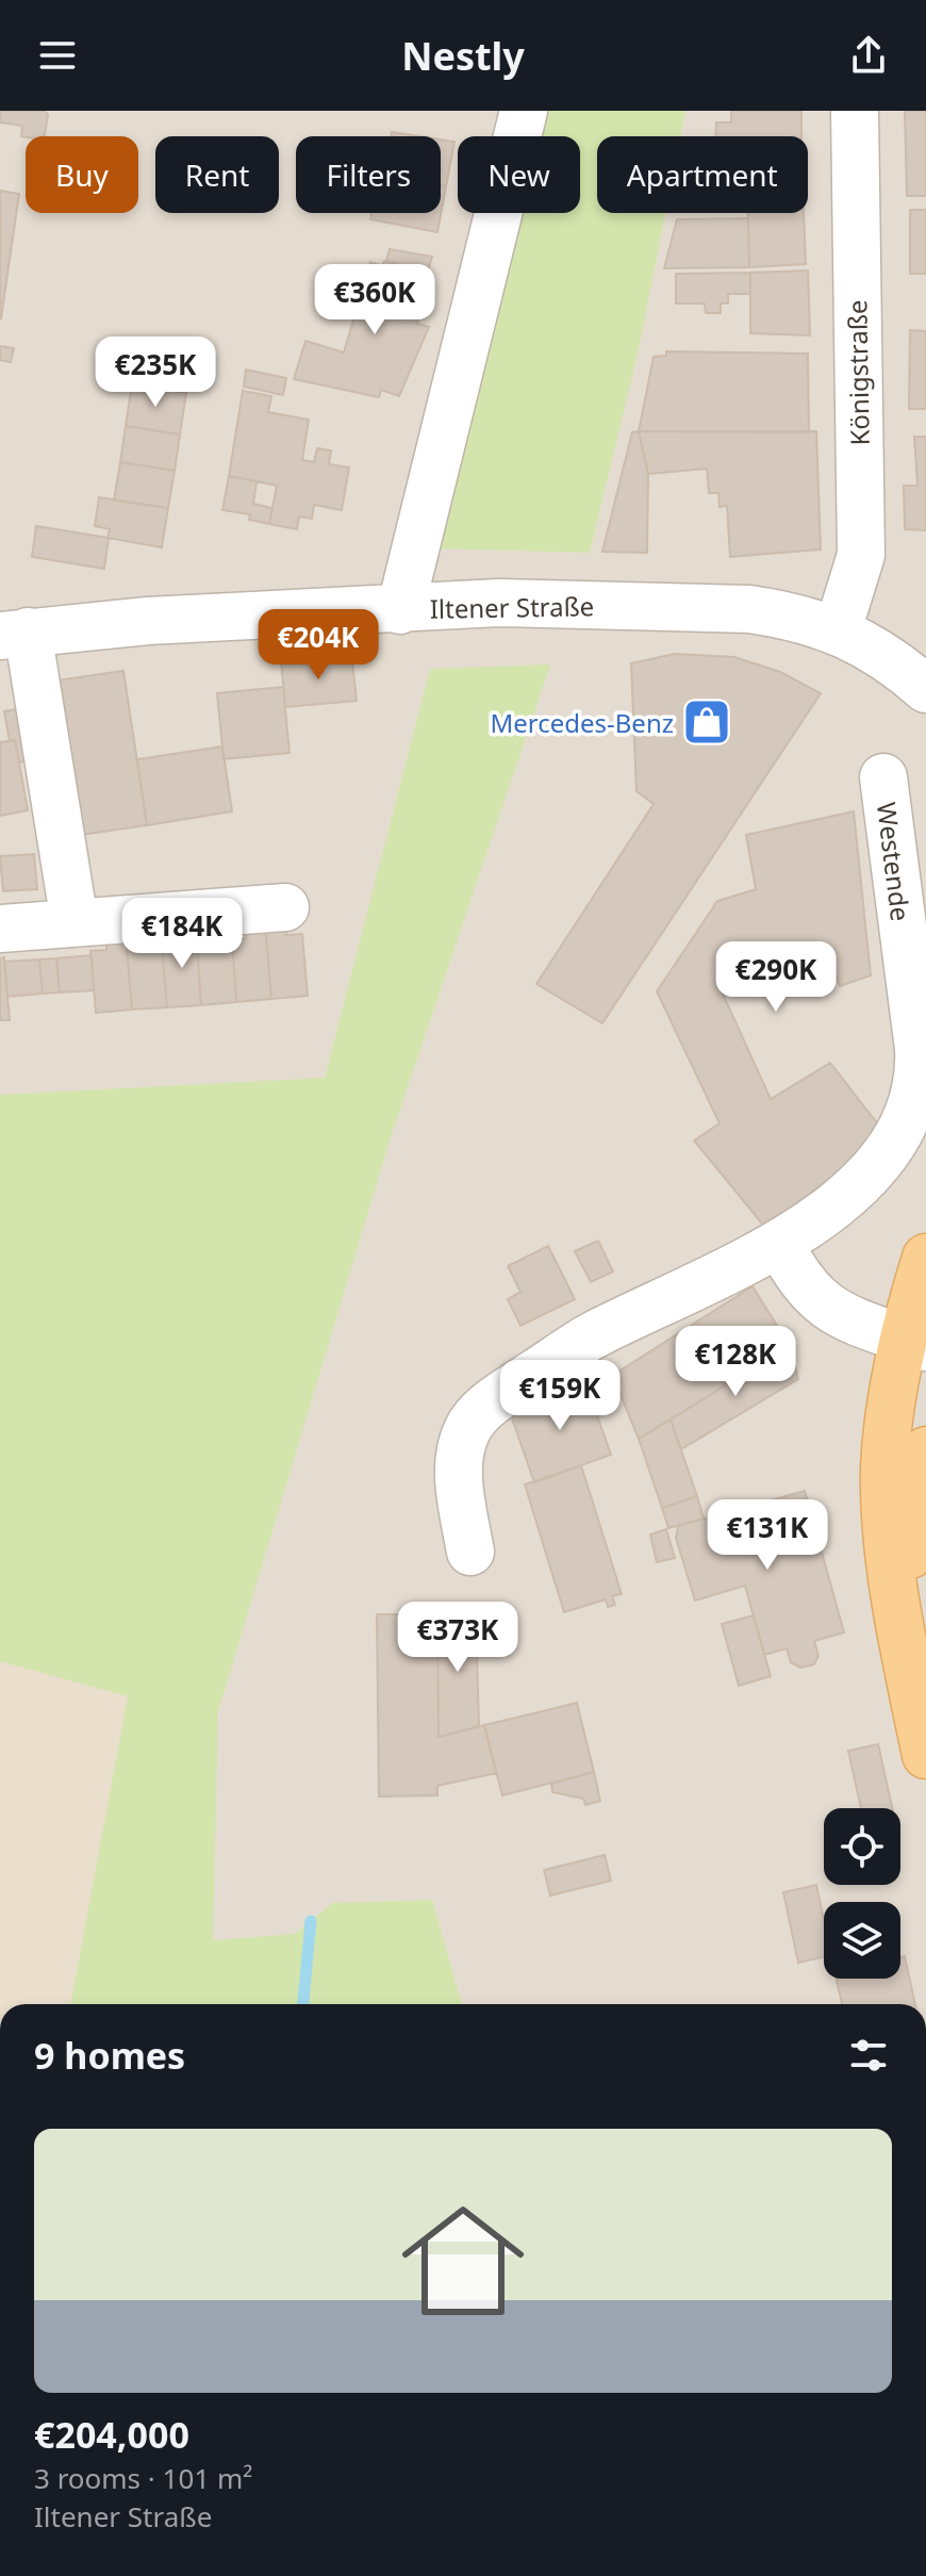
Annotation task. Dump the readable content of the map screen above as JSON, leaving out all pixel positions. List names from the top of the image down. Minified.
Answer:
{"streets":{"street":["Königstraße","Iltener Straße","Westende"]},"crossings":[["Königstraße","Iltener Straße"]],"places":{"shop":["Mercedes-Benz"]},"page":{"header":"Nestly","chip":["Buy","Rent","Filters","New","Apartment"],"price":["€360K","€235K","€204K","€184K","€290K","€128K","€159K","€131K","€373K"],"heading":"9 homes","list":[{"name":"€204,000","note":"3 rooms · 101 m² · Iltener Straße"}]}}
